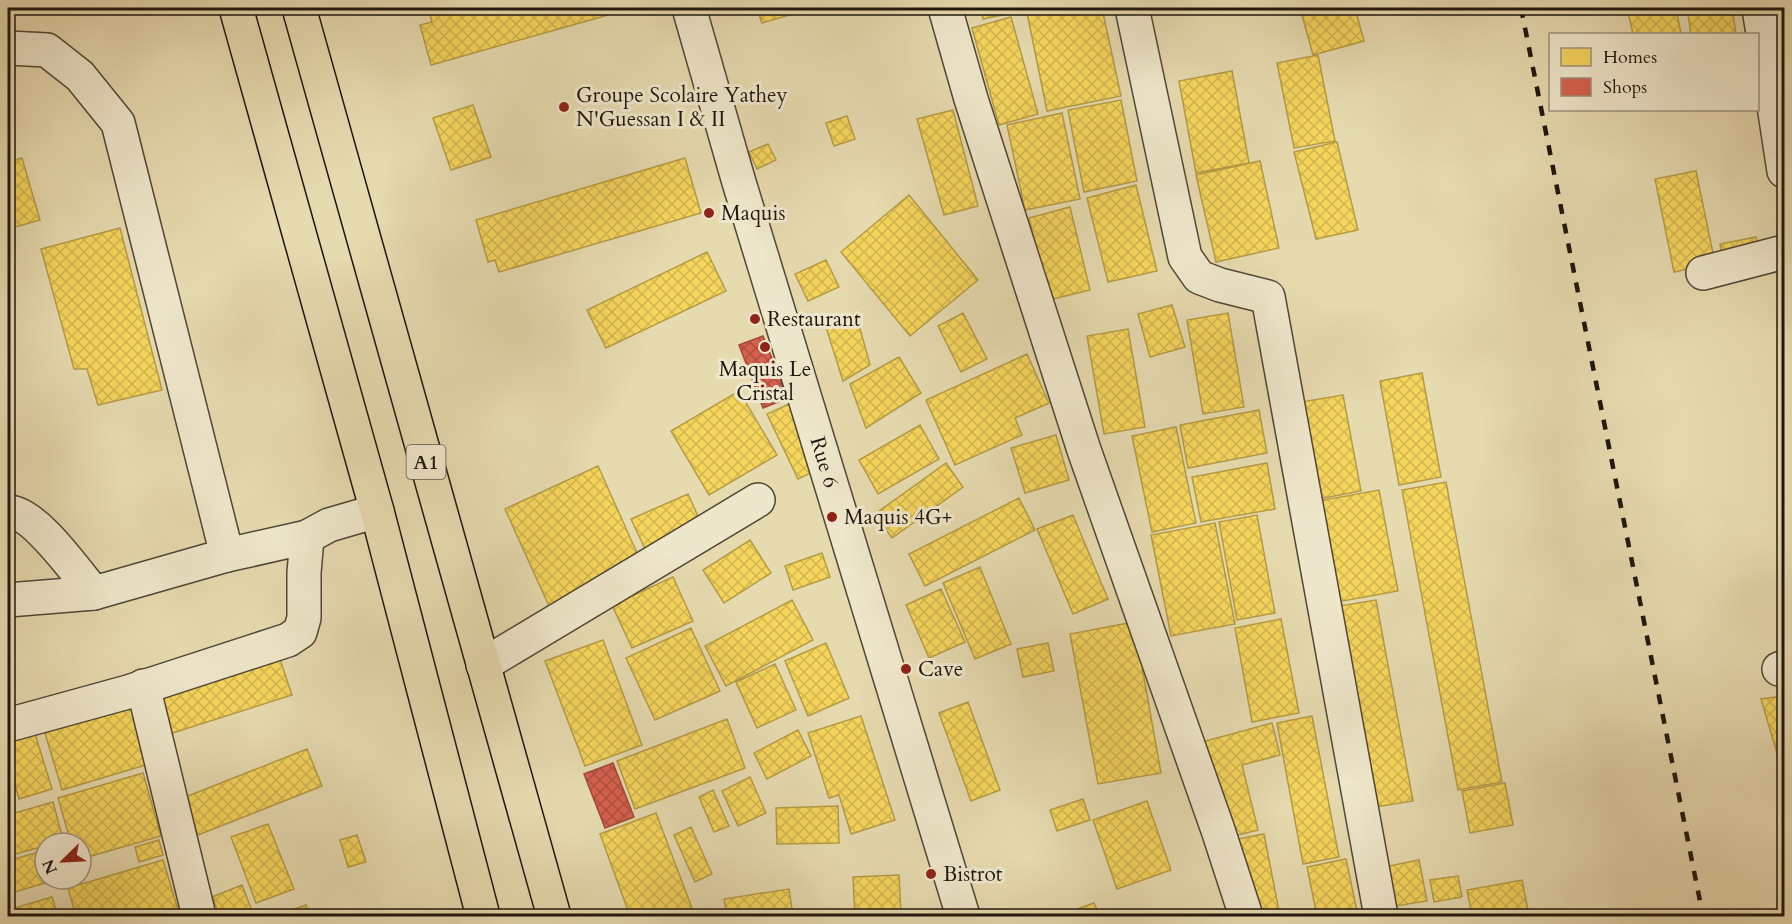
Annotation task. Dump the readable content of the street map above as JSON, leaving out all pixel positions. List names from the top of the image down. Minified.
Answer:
{"streets":{"main road":["A1"],"street":["Rue 6"]},"places":["Groupe Scolaire Yathey N'Guessan I & II","Maquis","Restaurant","Maquis Le Cristal","Maquis 4G+","Cave","Bistrot"],"legend":["Homes","Shops"],"north":"bottom left"}
